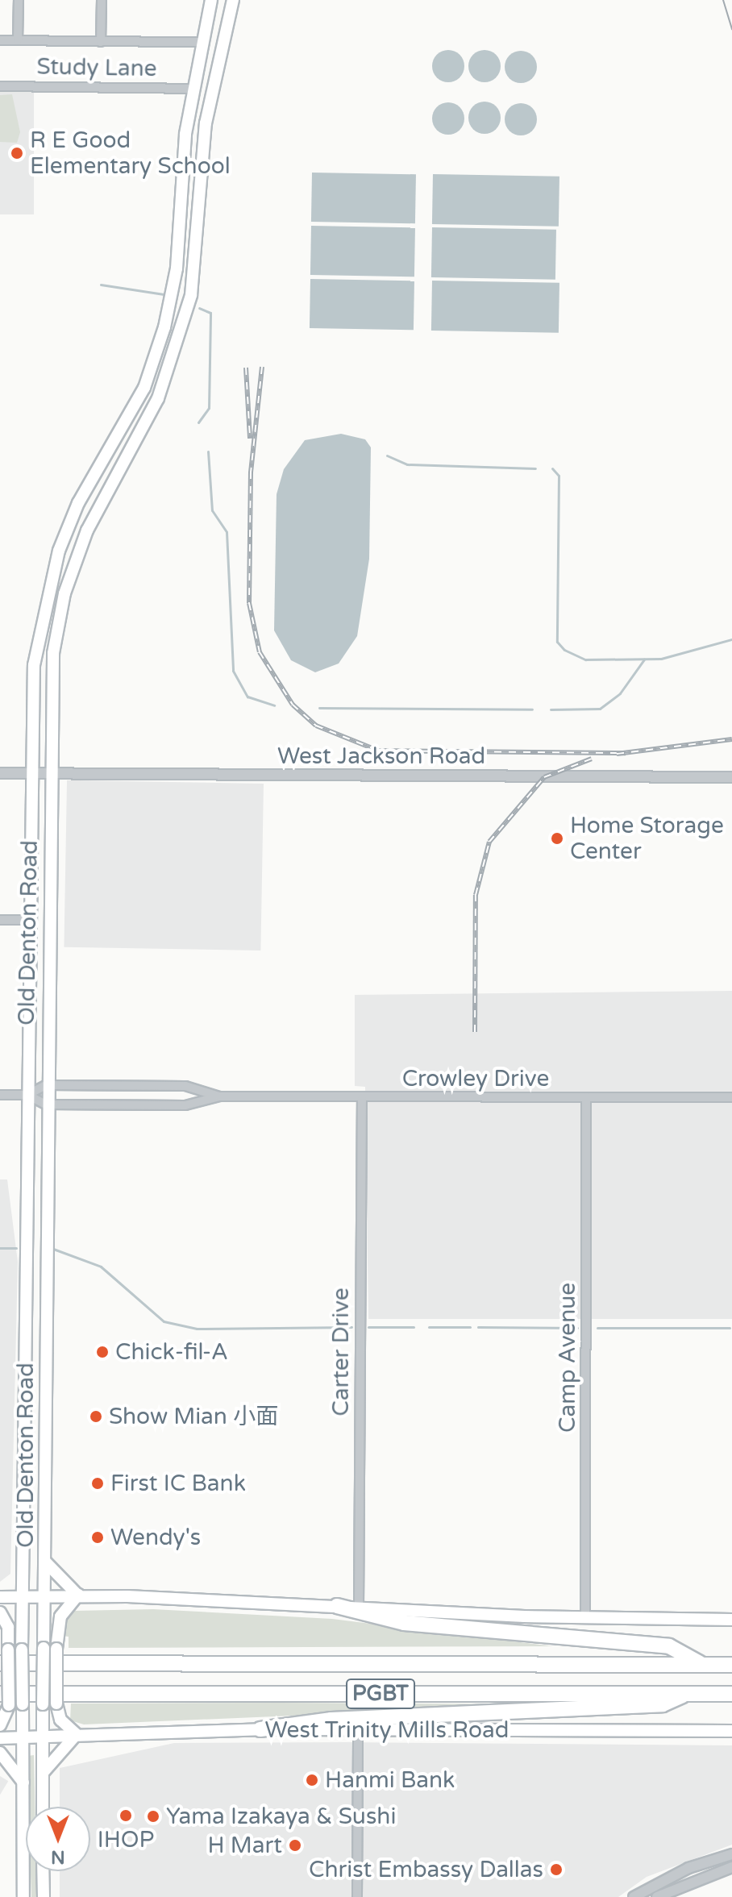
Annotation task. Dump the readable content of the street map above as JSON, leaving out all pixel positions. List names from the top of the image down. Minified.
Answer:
{"streets":{"highway":["PGBT"],"main road":["Old Denton Road","West Trinity Mills Road"],"street":["Study Lane","West Jackson Road","Crowley Drive","Carter Drive","Camp Avenue"]},"crossings":[["Study Lane","Old Denton Road"],["West Jackson Road","Old Denton Road"],["Old Denton Road","Crowley Drive"],["Old Denton Road","West Trinity Mills Road"],["Crowley Drive","Carter Drive"],["Crowley Drive","Camp Avenue"]],"places":["R E Good Elementary School","Home Storage Center","Chick-fil-A","Show Mian 小面","First IC Bank","Wendy's","Hanmi Bank","IHOP","Yama Izakaya & Sushi","H Mart","Christ Embassy Dallas"],"north":"bottom"}
